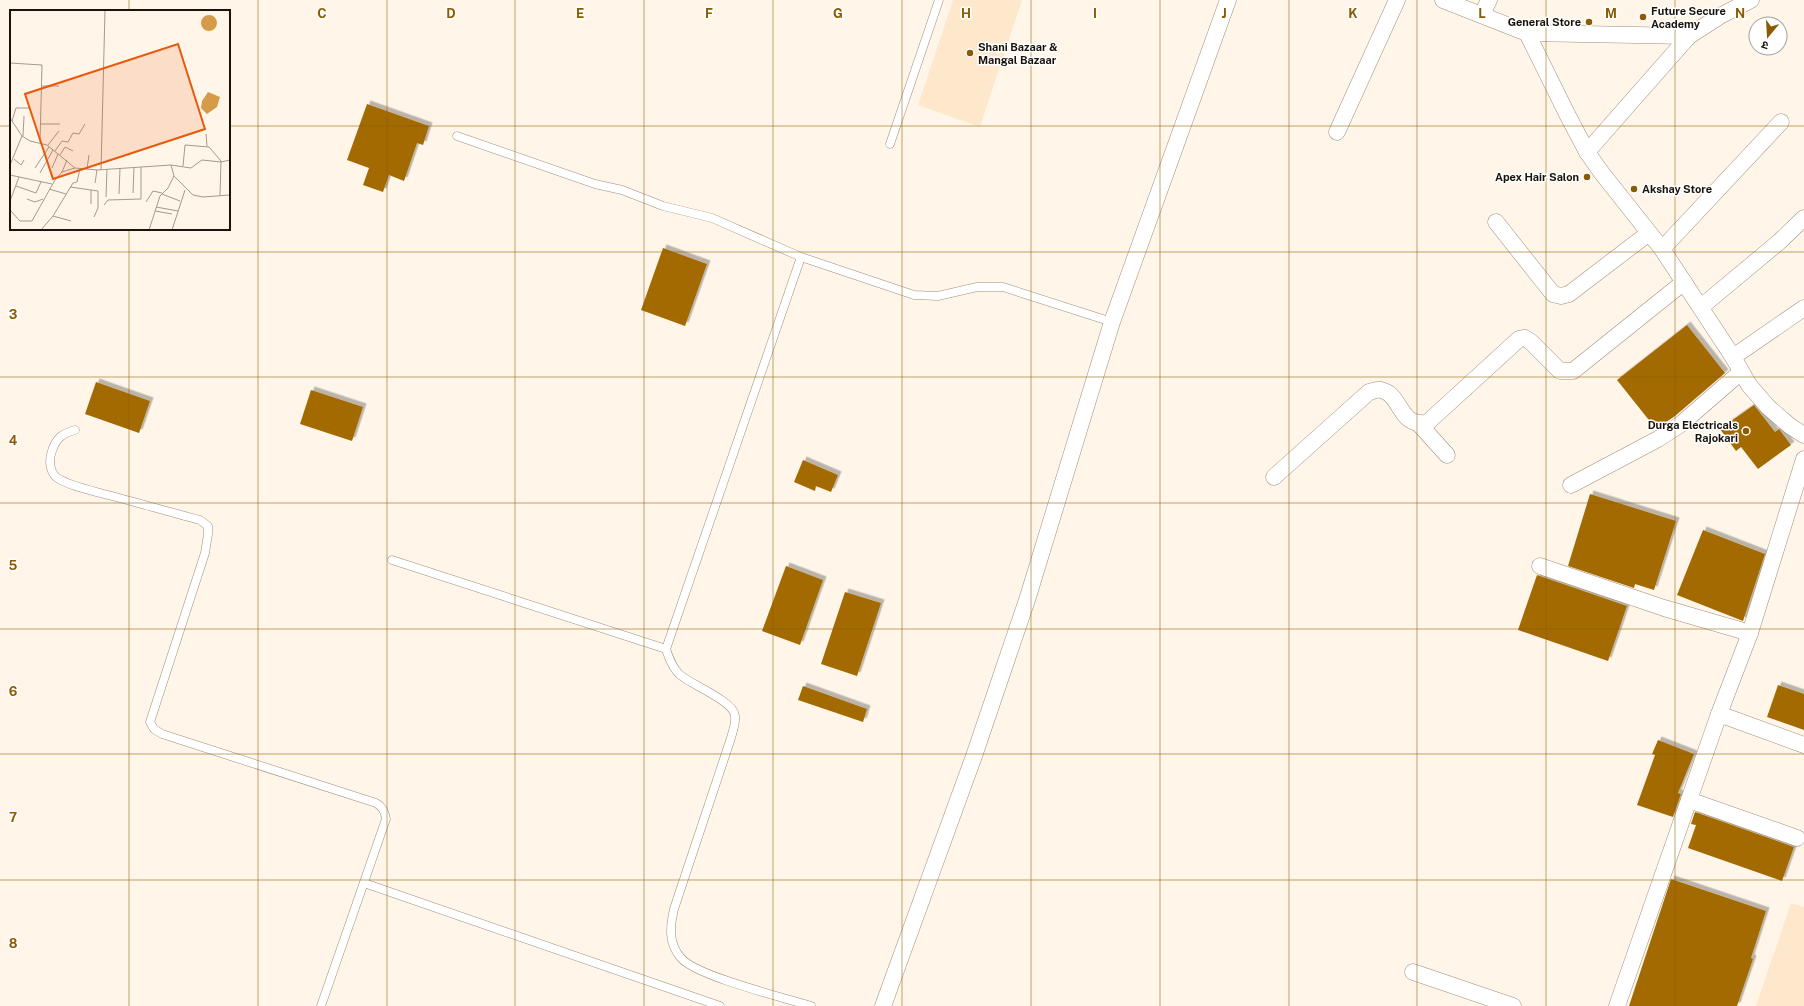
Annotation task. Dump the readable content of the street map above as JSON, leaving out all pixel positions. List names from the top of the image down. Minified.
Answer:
{"places":["Future Secure Academy","General Store","Shani Bazaar & Mangal Bazaar","Apex Hair Salon","Akshay Store","Durga Electricals Rajokari"],"north":"bottom","grid":{"columns":["C","D","E","F","G","H","I","J","K","L","M","N"],"rows":["3","4","5","6","7","8"]}}
